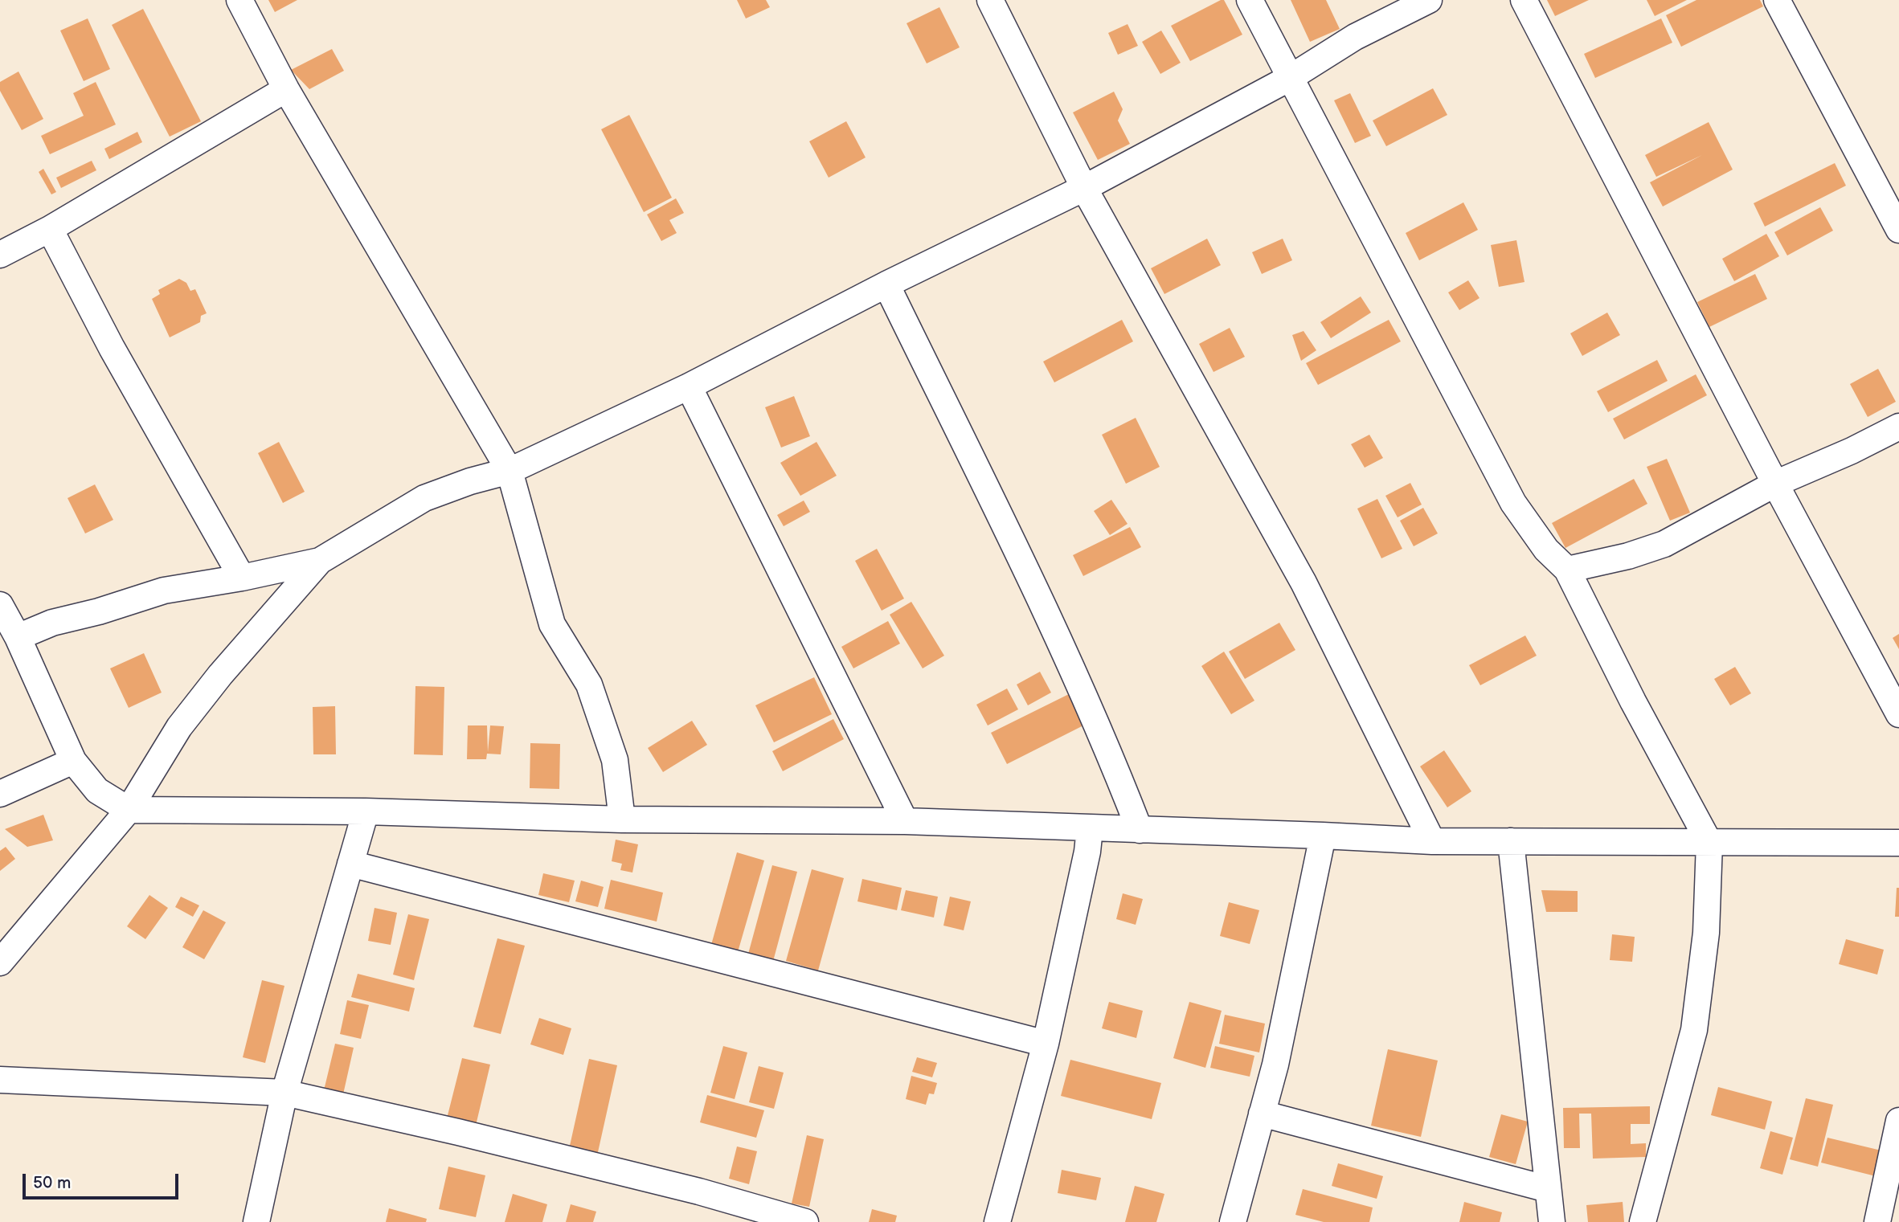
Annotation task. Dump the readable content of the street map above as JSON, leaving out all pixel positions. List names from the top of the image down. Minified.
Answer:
{"scale_bar":"50 m"}
